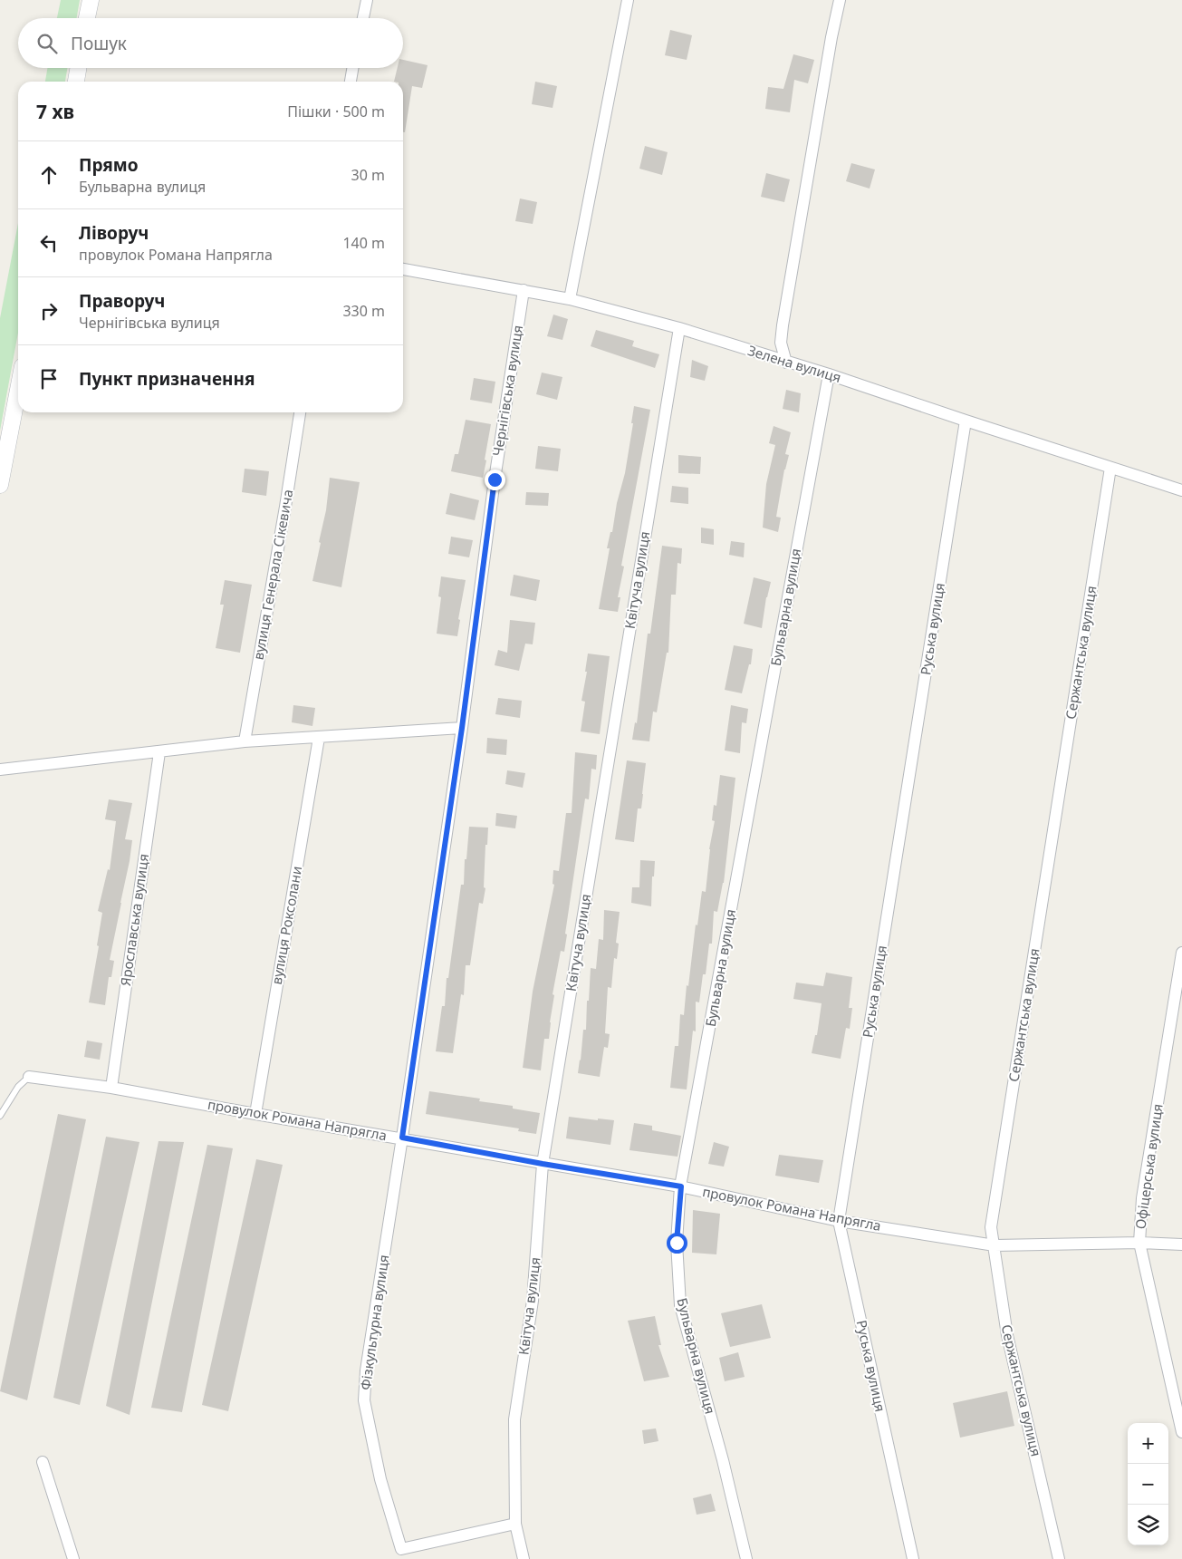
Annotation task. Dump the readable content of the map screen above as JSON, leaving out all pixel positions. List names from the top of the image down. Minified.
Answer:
{"streets":{"street":["Зелена вулиця","Чернігівська вулиця","вулиця Генерала Сікевича","Квітуча вулиця","Бульварна вулиця","Руська вулиця","Сержантська вулиця","Ярославська вулиця","вулиця Роксолани","провулок Романа Напрягла","Офіцерська вулиця","Фізкультурна вулиця"]},"crossings":[["Зелена вулиця","Чернігівська вулиця"],["Зелена вулиця","Квітуча вулиця"],["Зелена вулиця","Бульварна вулиця"],["Зелена вулиця","Руська вулиця"],["Зелена вулиця","Сержантська вулиця"],["Чернігівська вулиця","провулок Романа Напрягла"],["Чернігівська вулиця","Фізкультурна вулиця"],["Квітуча вулиця","провулок Романа Напрягла"],["Квітуча вулиця","Фізкультурна вулиця"],["Бульварна вулиця","провулок Романа Напрягла"],["Руська вулиця","провулок Романа Напрягла"],["Сержантська вулиця","провулок Романа Напрягла"],["Ярославська вулиця","провулок Романа Напрягла"],["вулиця Роксолани","провулок Романа Напрягла"],["провулок Романа Напрягла","Офіцерська вулиця"],["провулок Романа Напрягла","Фізкультурна вулиця"]],"page":{"search":"Пошук","heading":["7 хв","Пішки · 500 m"],"list":[["Прямо","Бульварна вулиця","30 m"],["Ліворуч","провулок Романа Напрягла","140 m"],["Праворуч","Чернігівська вулиця","330 m"],"Пункт призначення"],"map_buttons":["+","−"]}}
